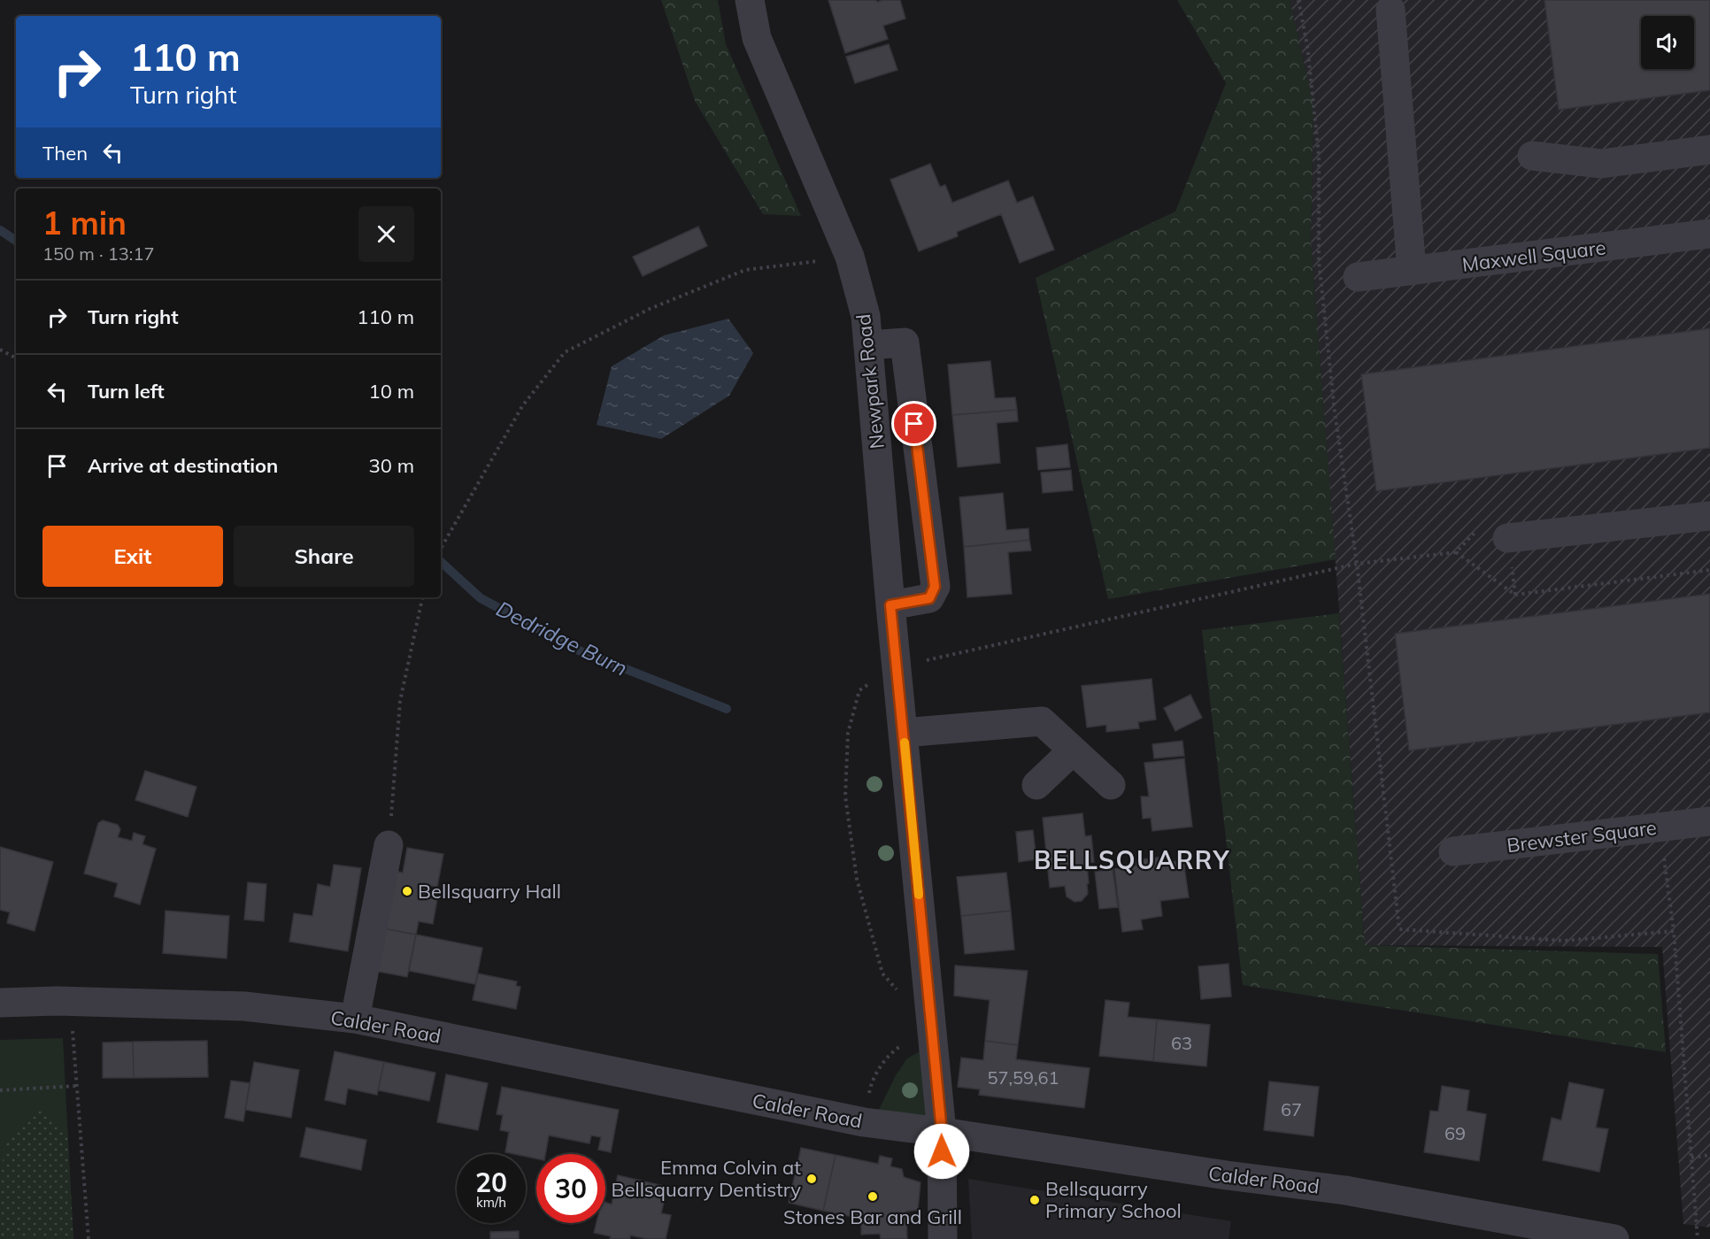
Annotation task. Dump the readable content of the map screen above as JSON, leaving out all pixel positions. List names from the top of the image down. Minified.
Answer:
{"streets":{"street":["Maxwell Square","Newpark Road","Brewster Square","Calder Road"]},"crossings":[["Newpark Road","Calder Road"]],"districts":["BELLSQUARRY"],"water":["Dedridge Burn"],"places":["Bellsquarry Hall","Emma Colvin at Bellsquarry Dentistry","Stones Bar and Grill","Bellsquarry Primary School"],"house_numbers":["63","57,59,61","67","69"],"page":{"turn":["110 m","Turn right"],"then":"Then","heading":["1 min","150 m · 13:17"],"list":[{"name":"Turn right","value":"110 m"},{"name":"Turn left","value":"10 m"},{"name":"Arrive at destination","value":"30 m"}],"buttons":["Exit","Share"],"speed":"20 km/h","limit":"30"}}
